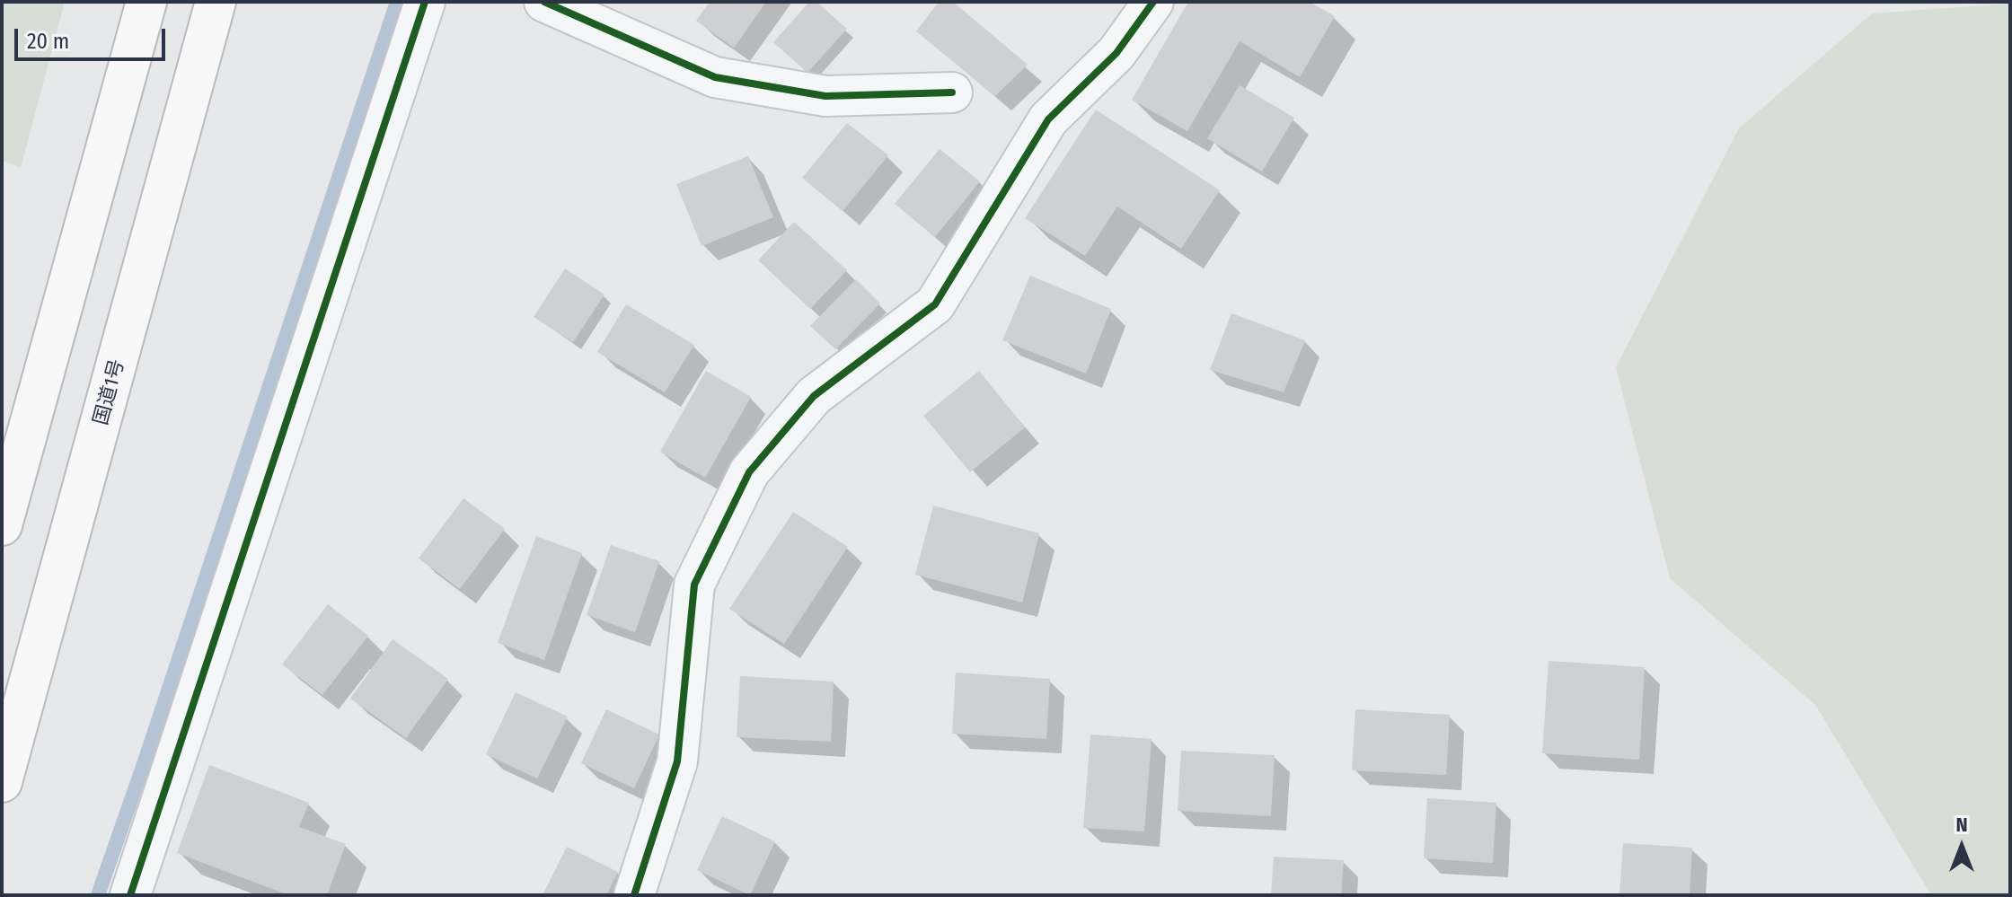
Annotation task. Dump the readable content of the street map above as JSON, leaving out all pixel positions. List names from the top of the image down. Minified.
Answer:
{"streets":{"highway":["国道1号"]},"scale_bar":"20 m","north":"top"}
